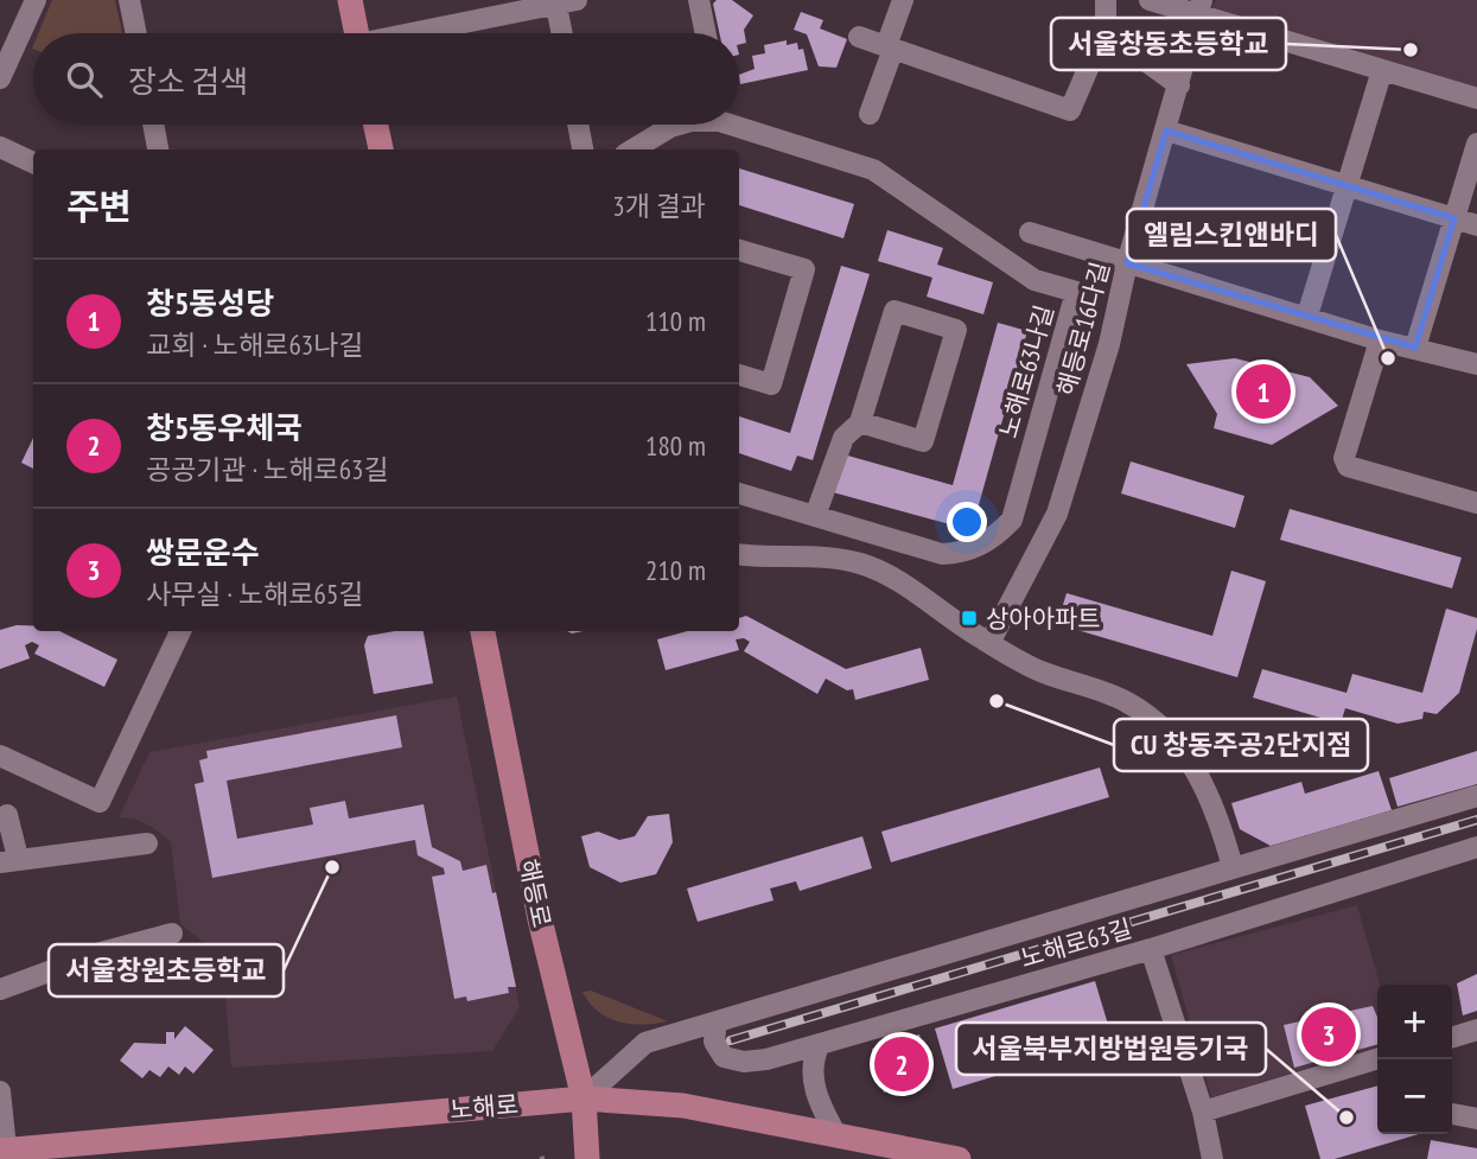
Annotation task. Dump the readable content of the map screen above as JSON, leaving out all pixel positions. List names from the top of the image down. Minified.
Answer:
{"streets":{"main road":["해등로","노해로"],"street":["해등로16다길","노해로63나길","노해로63길"]},"crossings":[["해등로","노해로63길"],["해등로","노해로"],["노해로63길","노해로"]],"places":{"other":["서울창동초등학교","엘림스킨앤바디","CU 창동주공2단지점","서울창원초등학교","서울북부지방법원등기국"],"transit":["상아아파트"]},"page":{"search":"장소 검색","heading":["주변","3개 결과"],"list":[{"mark":"1","name":"창5동성당","note":"교회 · 노해로63나길","value":"110 m"},{"mark":"2","name":"창5동우체국","note":"공공기관 · 노해로63길","value":"180 m"},{"mark":"3","name":"쌍문운수","note":"사무실 · 노해로65길","value":"210 m"}],"pins":["1","3","2"],"map_buttons":["+","−"]}}
